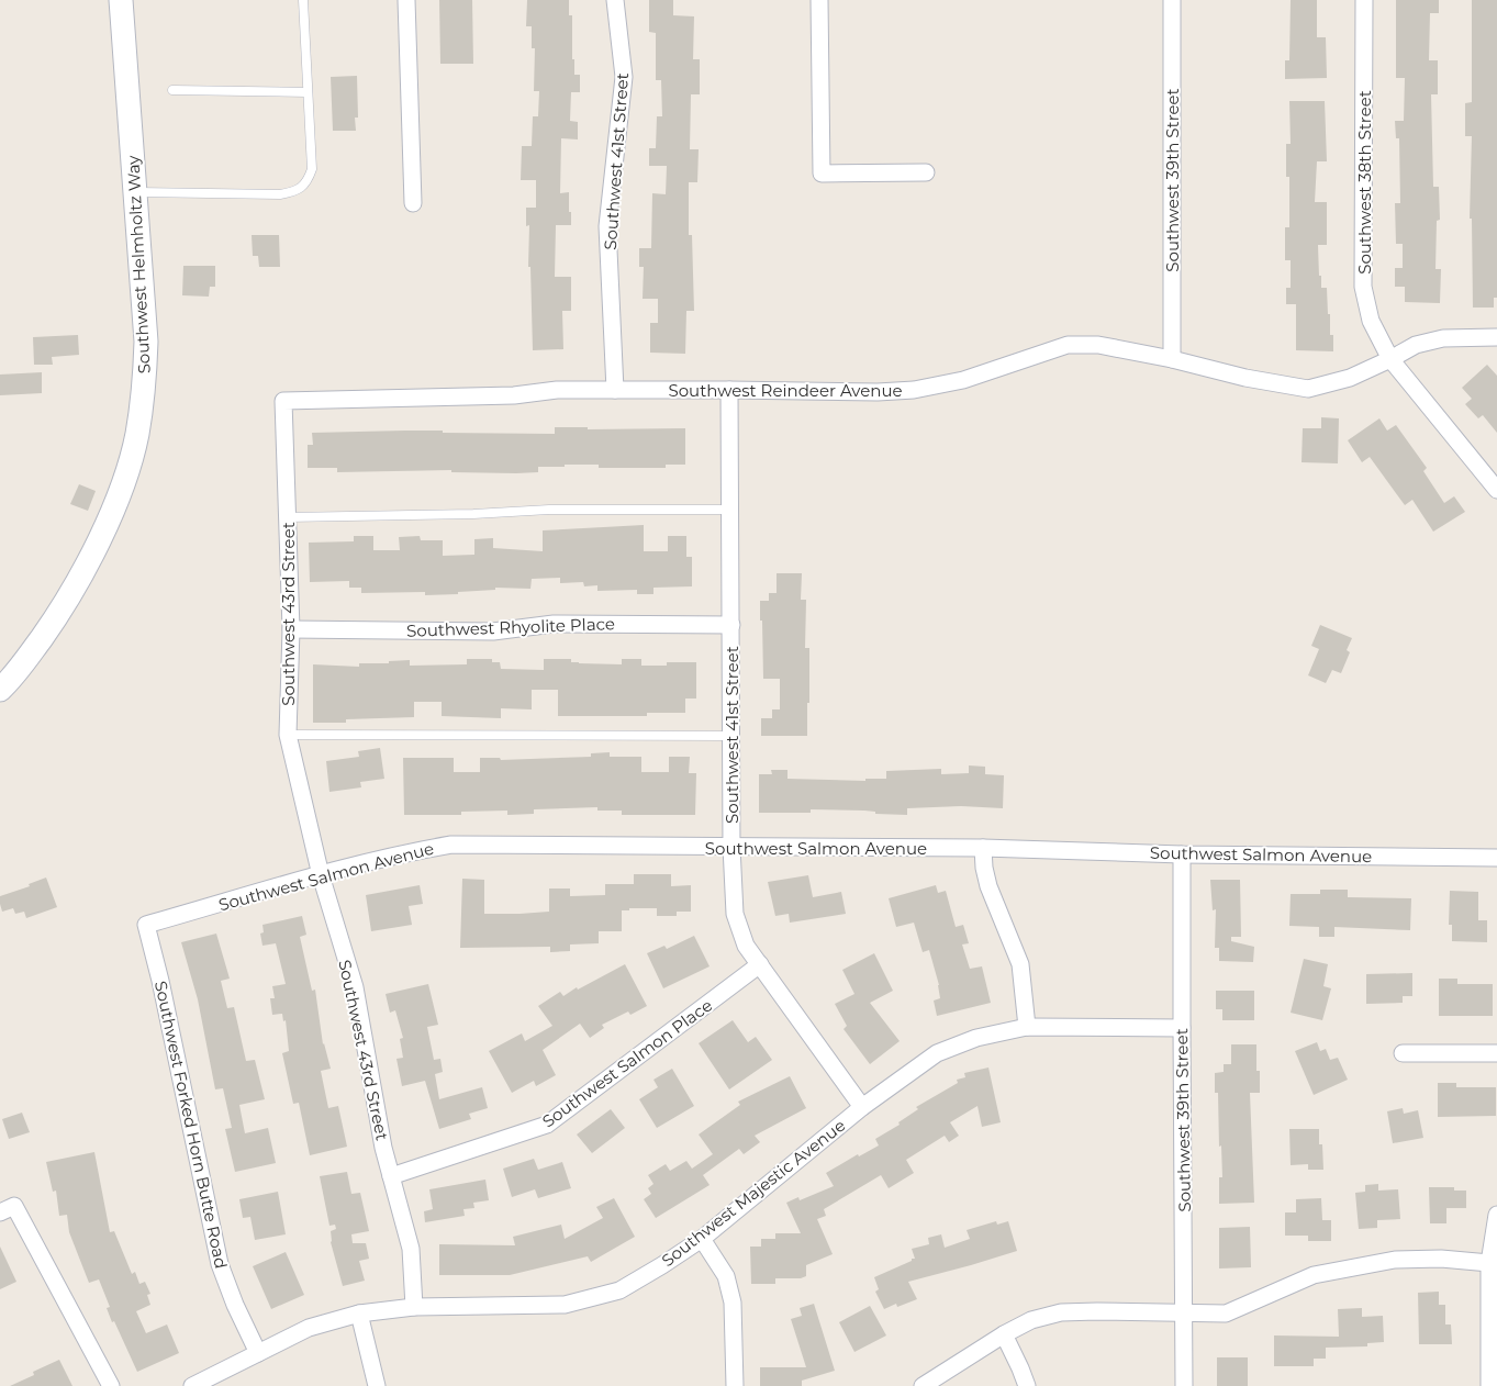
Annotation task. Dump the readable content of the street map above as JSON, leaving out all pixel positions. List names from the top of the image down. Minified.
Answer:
{"streets":{"main road":["Southwest Helmholtz Way"],"street":["Southwest 41st Street","Southwest 39th Street","Southwest 38th Street","Southwest Reindeer Avenue","Southwest 43rd Street","Southwest Rhyolite Place","Southwest Salmon Avenue","Southwest Salmon Place","Southwest Forked Horn Butte Road","Southwest Majestic Avenue"]},"crossings":[["Southwest 41st Street","Southwest Reindeer Avenue"],["Southwest 41st Street","Southwest Rhyolite Place"],["Southwest 41st Street","Southwest Salmon Avenue"],["Southwest 41st Street","Southwest Salmon Place"],["Southwest 41st Street","Southwest Majestic Avenue"],["Southwest 39th Street","Southwest Reindeer Avenue"],["Southwest 39th Street","Southwest Salmon Avenue"],["Southwest 39th Street","Southwest Majestic Avenue"],["Southwest 38th Street","Southwest Reindeer Avenue"],["Southwest Reindeer Avenue","Southwest 43rd Street"],["Southwest 43rd Street","Southwest Rhyolite Place"],["Southwest 43rd Street","Southwest Salmon Avenue"],["Southwest 43rd Street","Southwest Salmon Place"],["Southwest 43rd Street","Southwest Majestic Avenue"],["Southwest Salmon Avenue","Southwest Forked Horn Butte Road"],["Southwest Forked Horn Butte Road","Southwest Majestic Avenue"]]}
